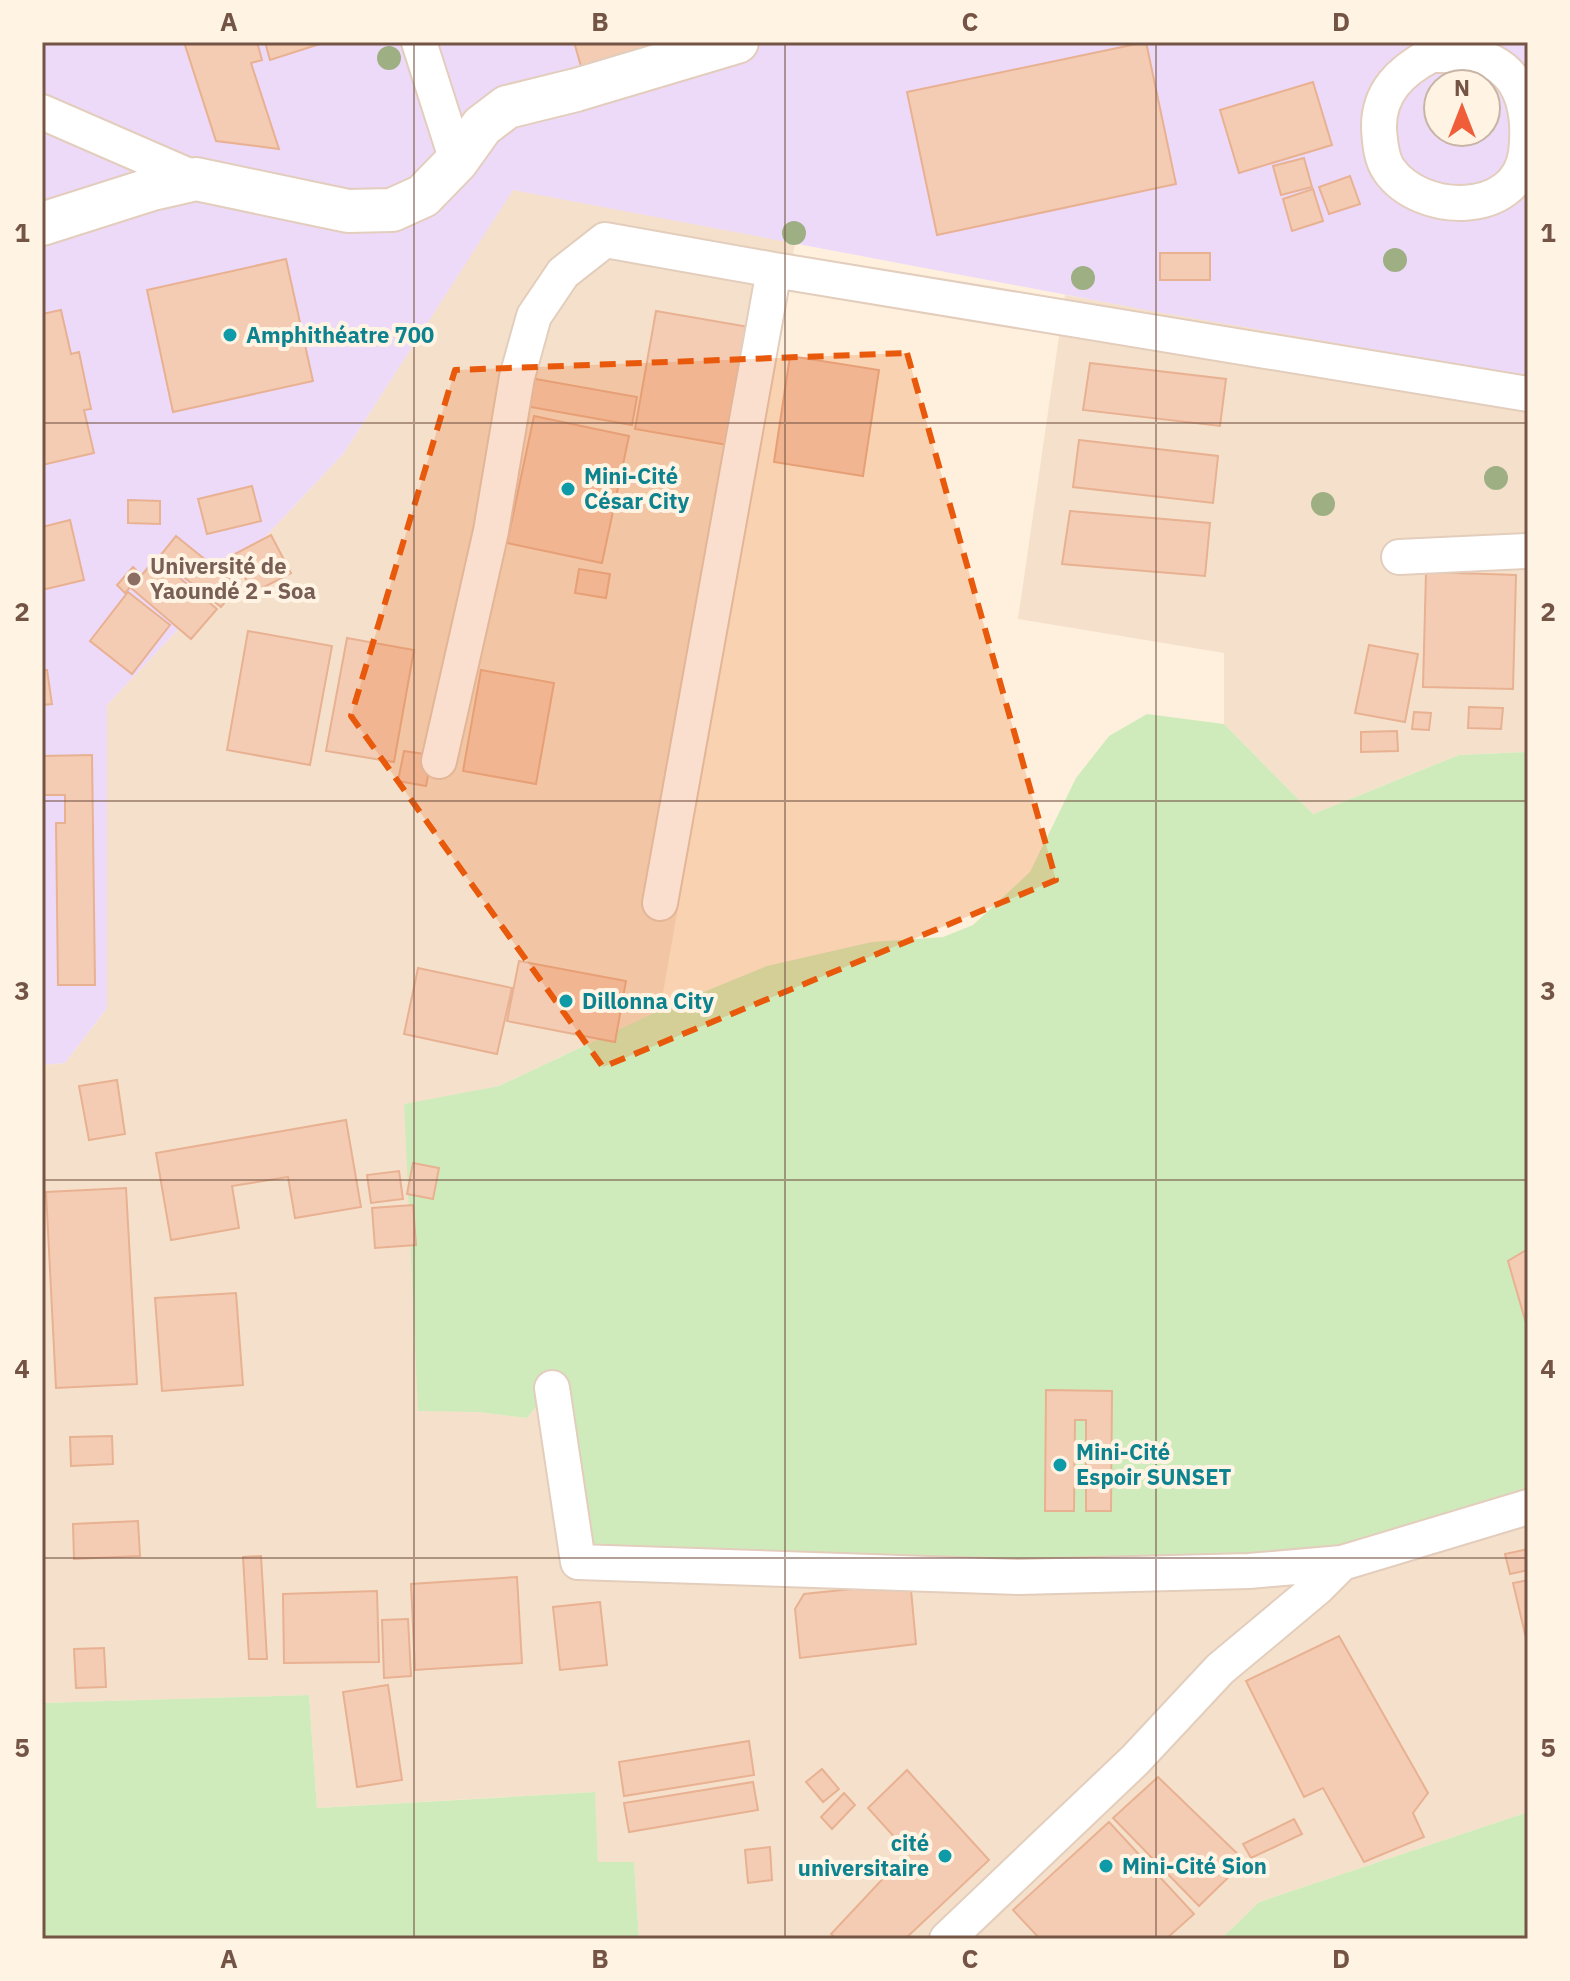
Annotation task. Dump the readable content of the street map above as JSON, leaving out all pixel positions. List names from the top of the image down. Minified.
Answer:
{"places":["Amphithéatre 700","Mini-Cité César City","Université de Yaoundé 2 - Soa","Dillonna City","Mini-Cité Espoir SUNSET","cité universitaire","Mini-Cité Sion"],"north":"top","grid":{"columns":["A","B","C","D"],"rows":["1","2","3","4","5"]}}
